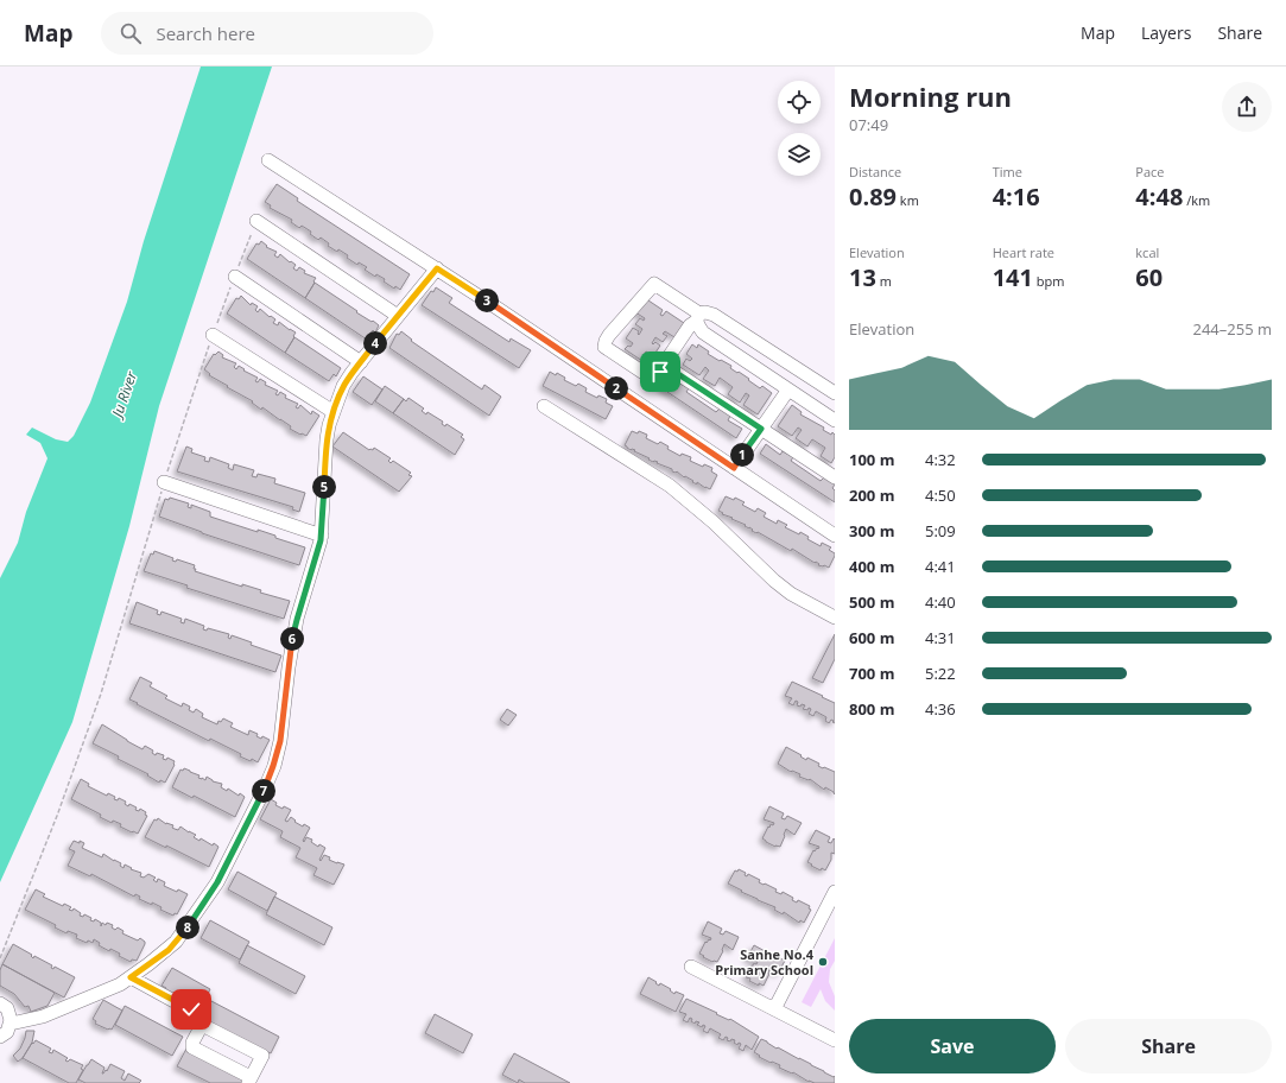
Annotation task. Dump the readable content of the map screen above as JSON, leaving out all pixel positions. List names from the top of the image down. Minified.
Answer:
{"water":["Ju River"],"places":["Sanhe No.4 Primary School"],"page":{"header":"Map","search":"Search here","nav":["Map","Layers","Share"],"heading":["Morning run","07:49"],"stats":[["Distance","0.89 km"],["Time","4:16"],["Pace","4:48 /km"],["Elevation","13 m"],["Heart rate","141 bpm"],["kcal","60"]],"pins":["3","4","2","1","5","6","7","8"],"chart":["Elevation","244–255 m"],"list":[{"name":"100 m","note":"4:32"},{"name":"200 m","note":"4:50"},{"name":"300 m","note":"5:09"},{"name":"400 m","note":"4:41"},{"name":"500 m","note":"4:40"},{"name":"600 m","note":"4:31"},{"name":"700 m","note":"5:22"},{"name":"800 m","note":"4:36"}],"buttons":["Save","Share"]}}
